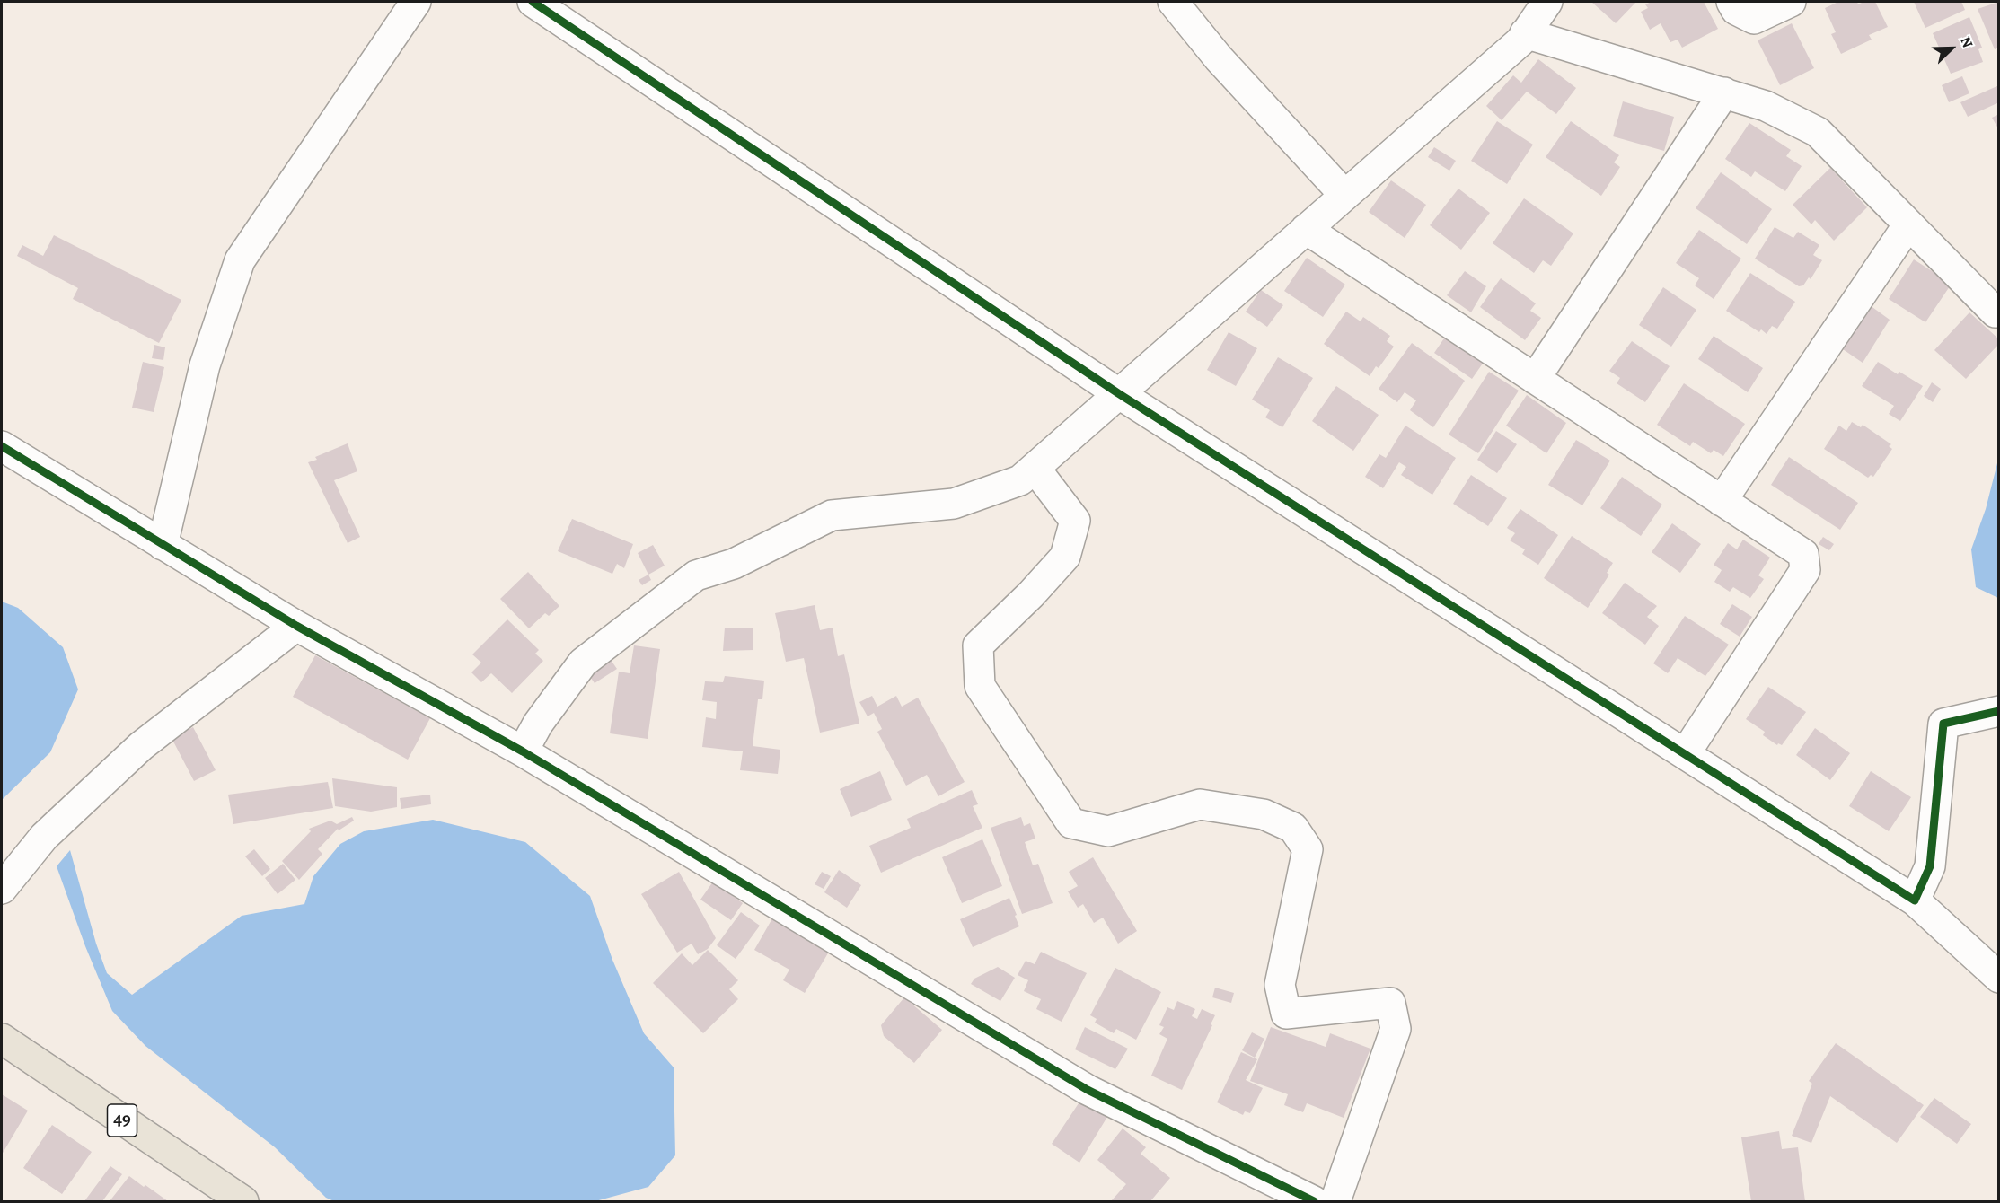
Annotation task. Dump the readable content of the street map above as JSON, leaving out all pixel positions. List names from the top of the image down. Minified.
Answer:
{"streets":{"main road":["49"]},"north":"top right"}
